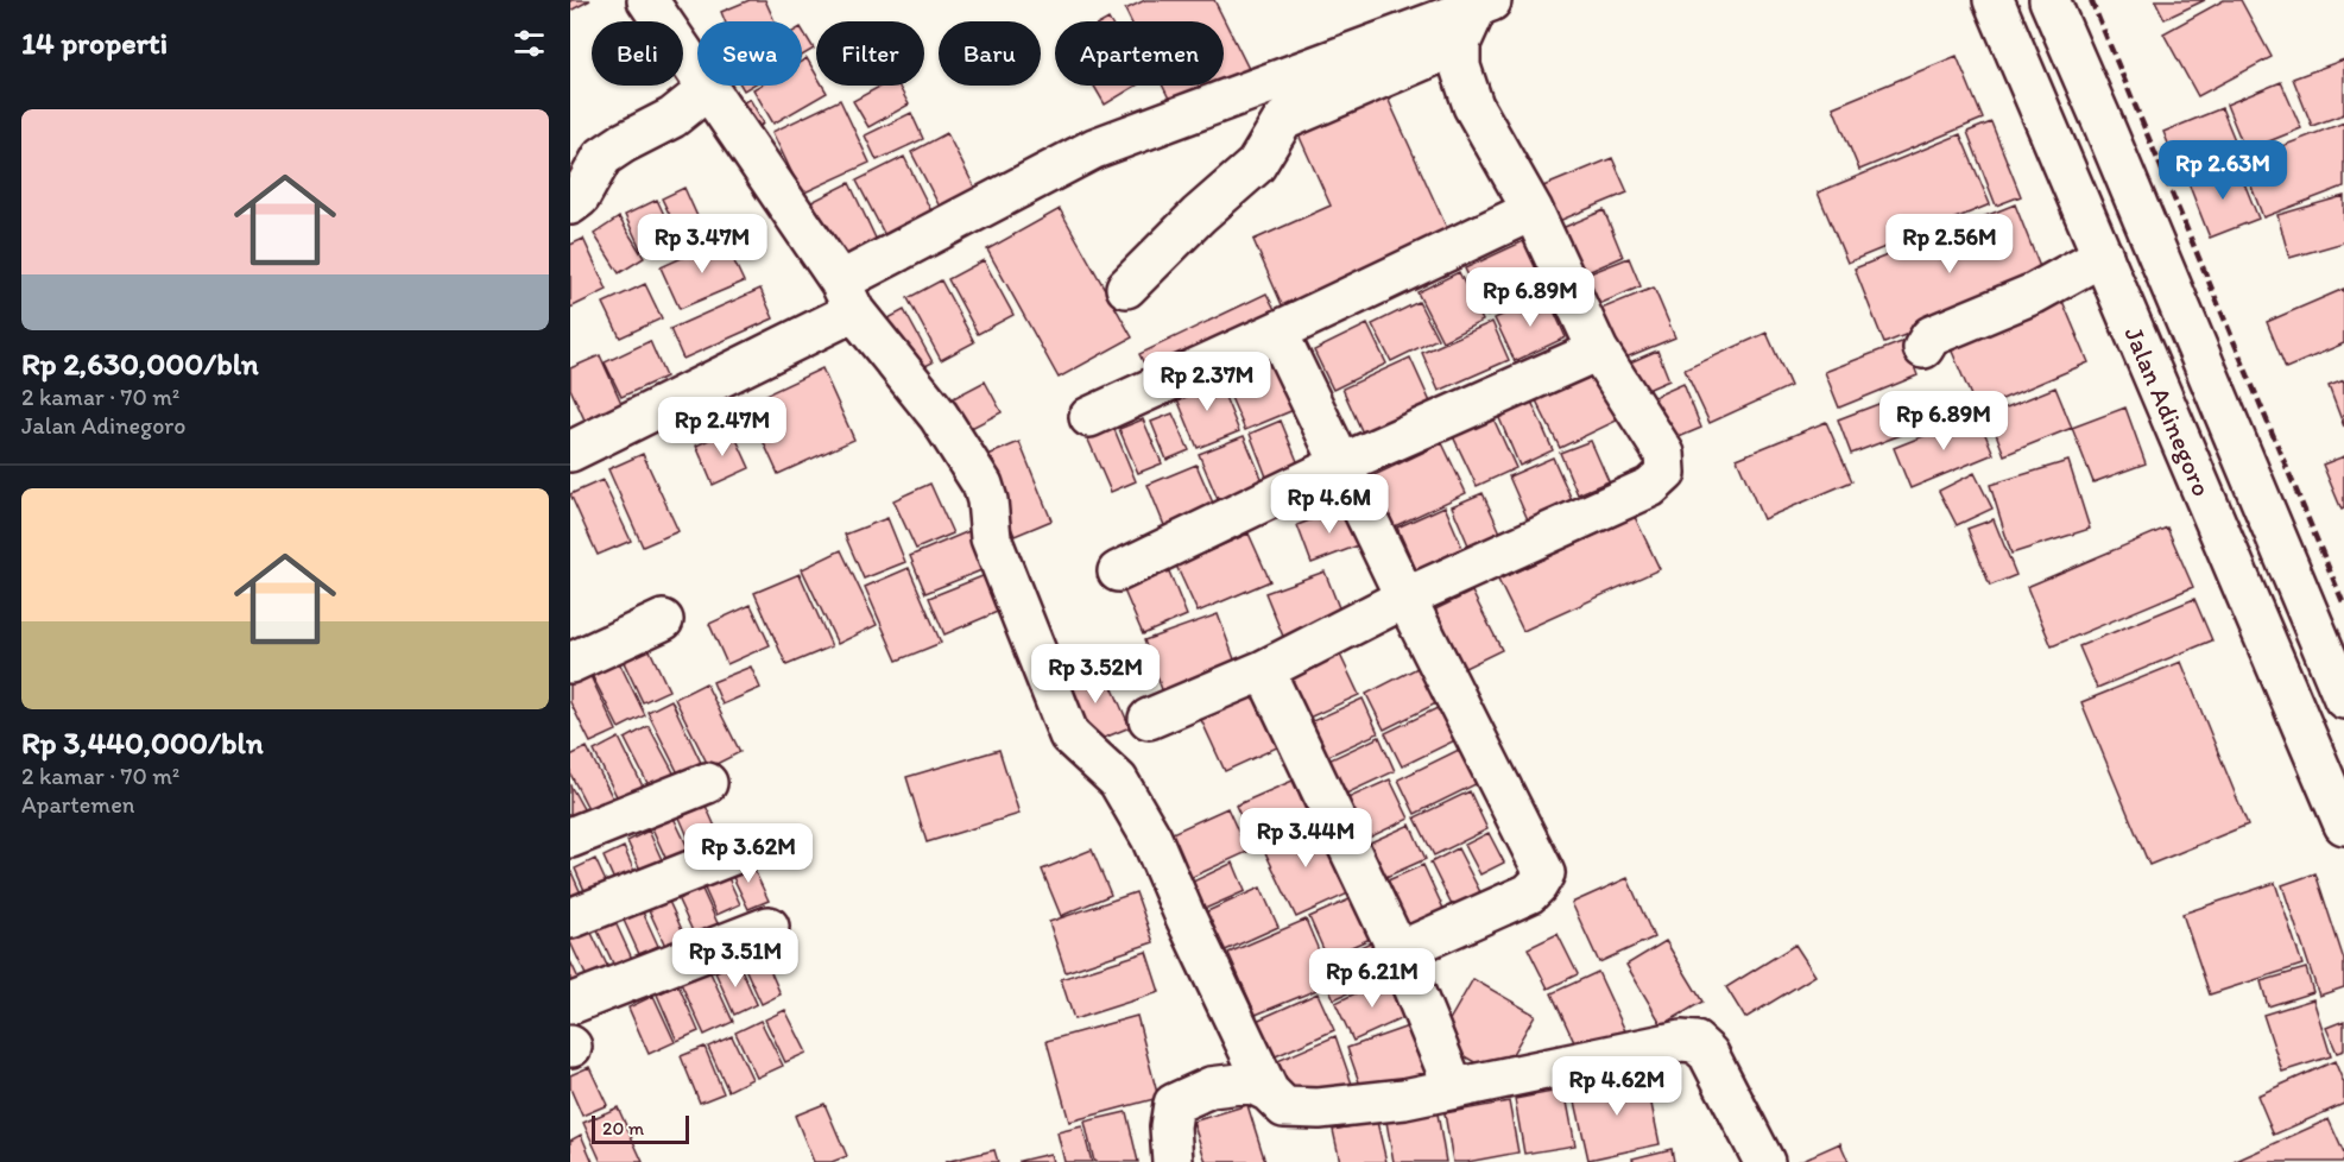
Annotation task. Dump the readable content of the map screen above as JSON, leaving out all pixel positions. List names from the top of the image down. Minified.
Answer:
{"streets":{"main road":["Jalan Adinegoro"]},"scale_bar":"20 m","page":{"heading":"14 properti","chip":["Beli","Sewa","Filter","Baru","Apartemen"],"list":[{"name":"Rp 2,630,000/bln","note":"2 kamar · 70 m² · Jalan Adinegoro"},{"name":"Rp 3,440,000/bln","note":"2 kamar · 70 m² · Apartemen"}],"price":["Rp 2.63M","Rp 3.47M","Rp 2.56M","Rp 6.89M","Rp 2.37M","Rp 6.89M","Rp 2.47M","Rp 4.6M","Rp 3.52M","Rp 3.44M","Rp 3.62M","Rp 3.51M","Rp 6.21M","Rp 4.62M"],"scale":"20 m"}}
